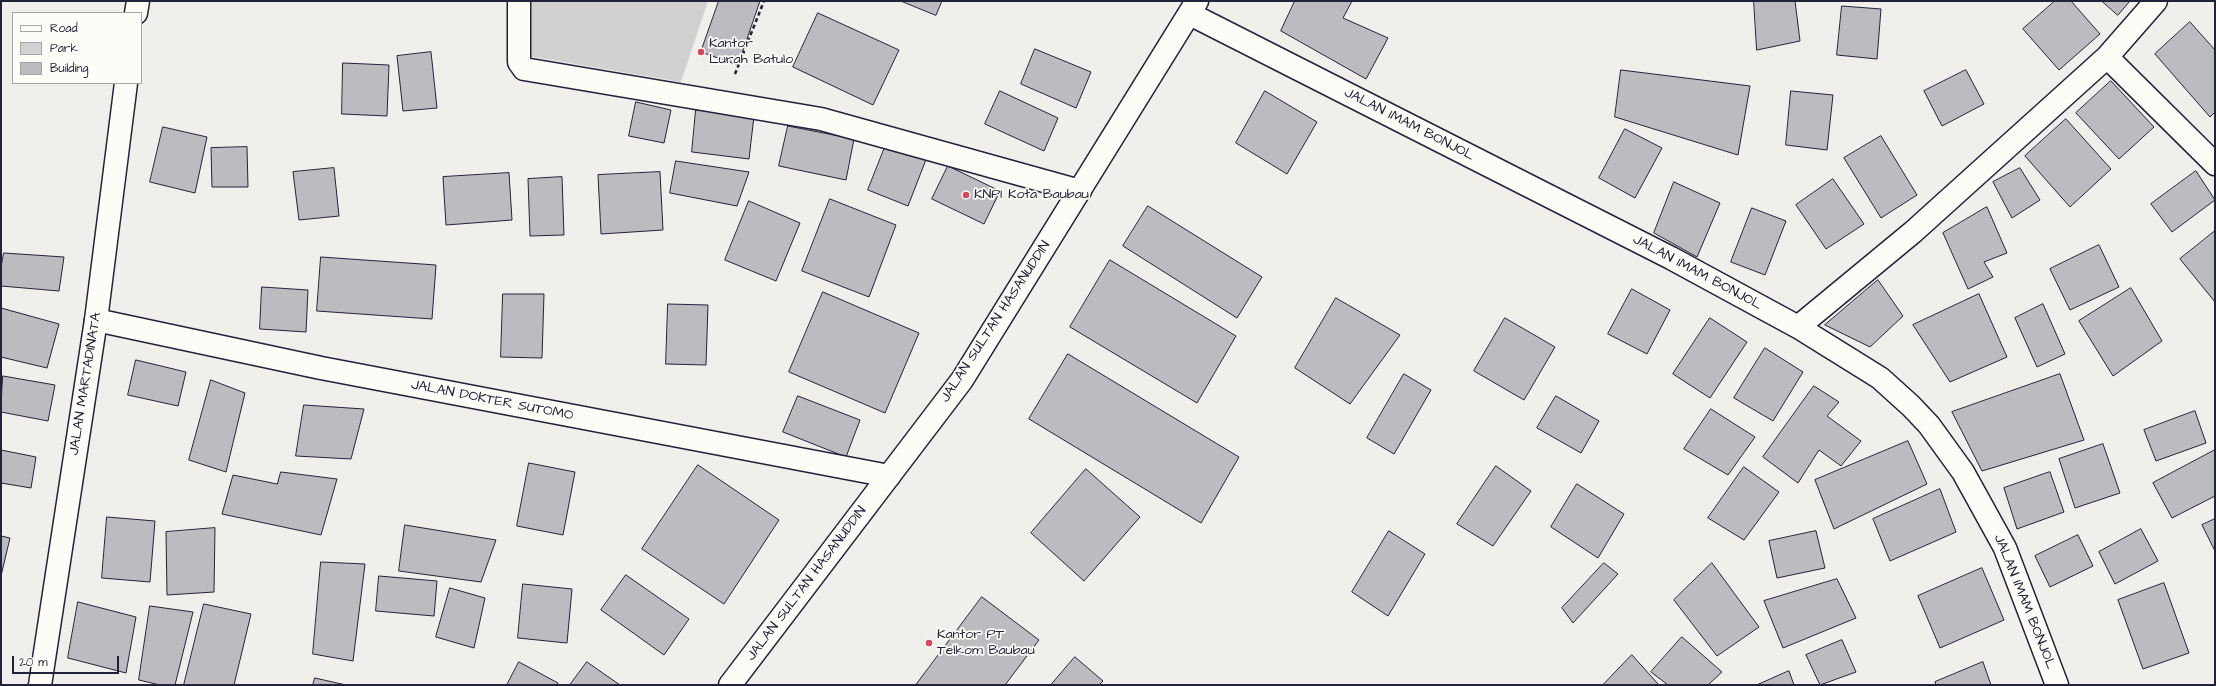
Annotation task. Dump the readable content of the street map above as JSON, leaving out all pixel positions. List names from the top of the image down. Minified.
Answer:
{"streets":{"main road":["JALAN IMAM BONJOL","JALAN SULTAN HASANUDDIN","JALAN MARTADINATA","JALAN DOKTER SUTOMO"]},"crossings":[["JALAN IMAM BONJOL","JALAN SULTAN HASANUDDIN"],["JALAN SULTAN HASANUDDIN","JALAN DOKTER SUTOMO"],["JALAN MARTADINATA","JALAN DOKTER SUTOMO"]],"places":["Kantor Lurah Batulo","KNPI Kota Baubau","Kantor PT Telkom Baubau"],"legend":["Road","Park","Building"],"scale_bar":"20 m"}
